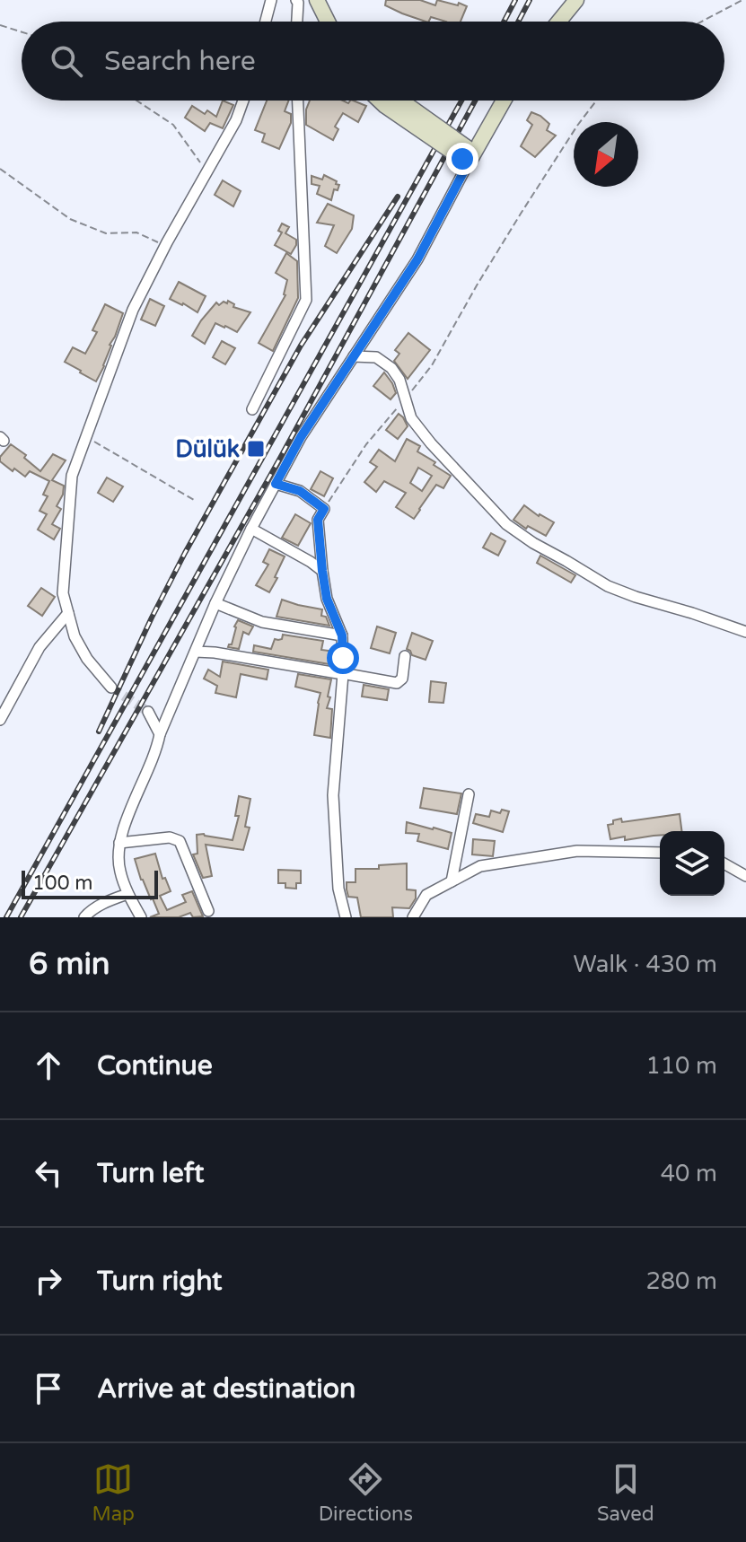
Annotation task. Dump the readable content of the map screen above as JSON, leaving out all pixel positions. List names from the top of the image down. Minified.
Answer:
{"places":{"transit":["Dülük"]},"scale_bar":"100 m","north":"bottom left","page":{"search":"Search here","scale":"100 m","heading":["6 min","Walk · 430 m"],"list":[["Continue","110 m"],["Turn left","40 m"],["Turn right","280 m"],"Arrive at destination"],"nav":["Map","Directions","Saved"]}}
